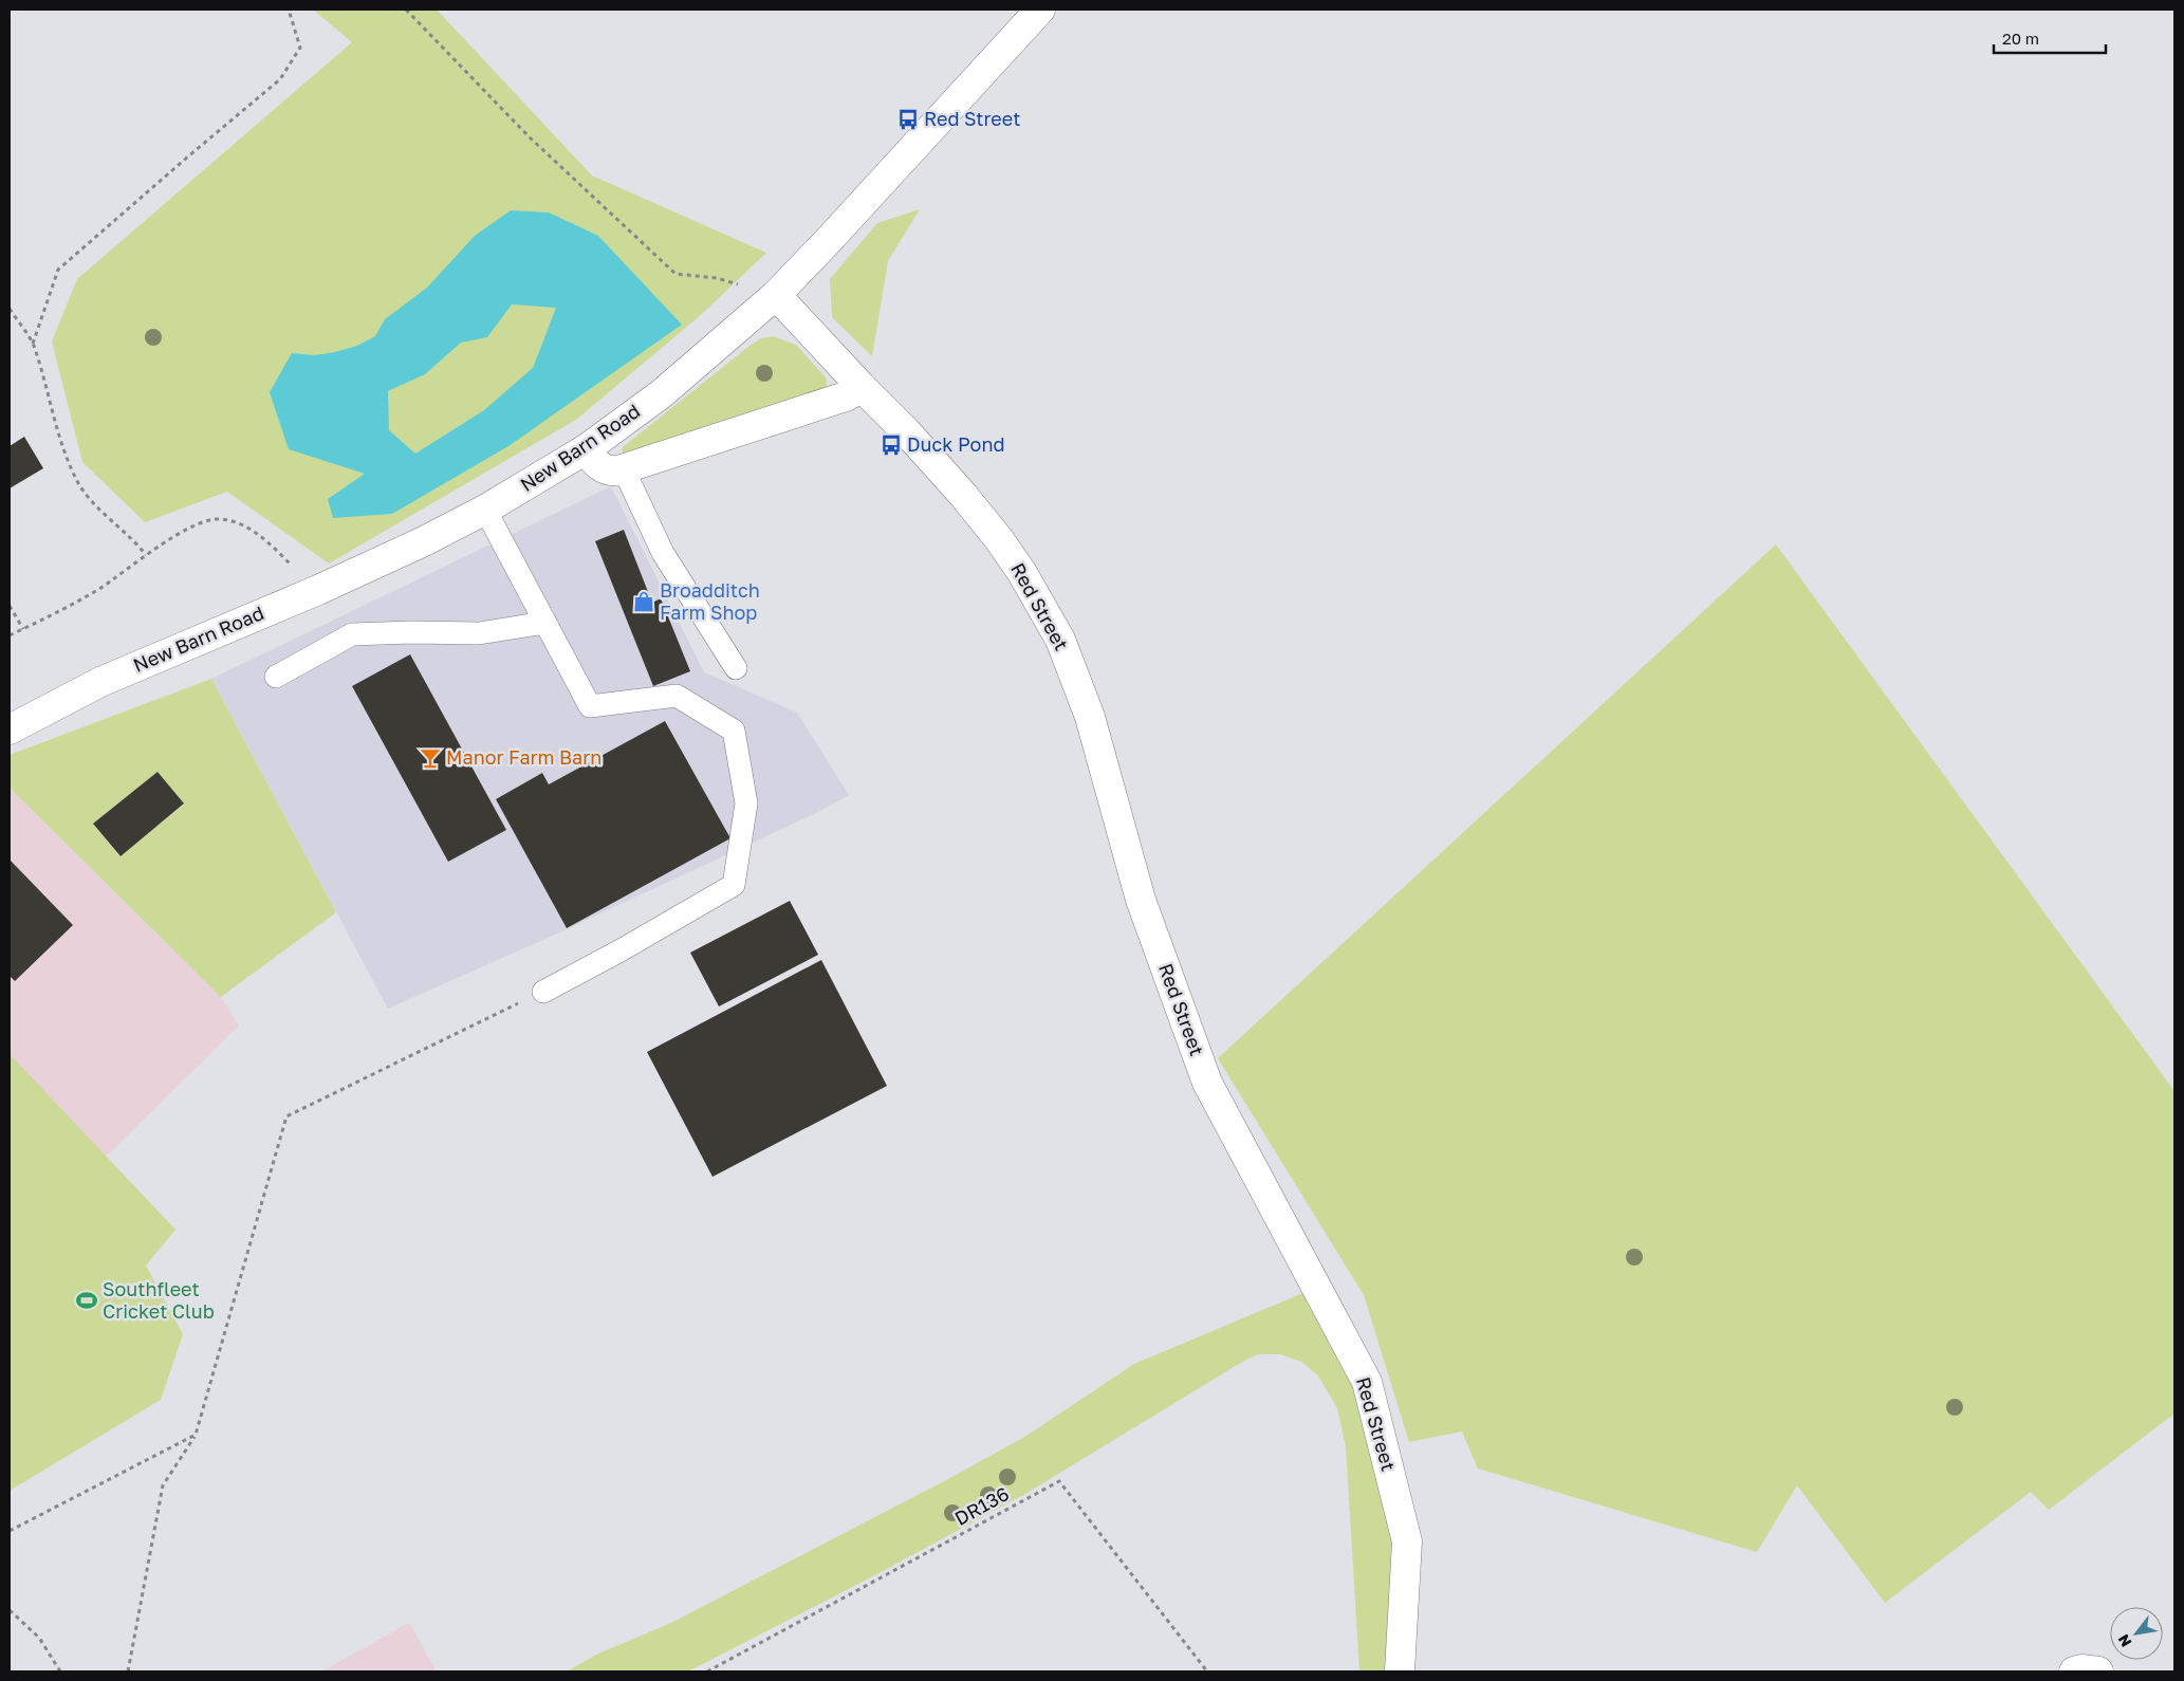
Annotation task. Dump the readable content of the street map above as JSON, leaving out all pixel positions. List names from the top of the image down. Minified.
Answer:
{"streets":{"street":["New Barn Road","Red Street"],"path":["DR136"]},"crossings":[["New Barn Road","Red Street"]],"places":{"bus stop":["Red Street","Duck Pond"],"shop":["Broadditch Farm Shop"],"bar":["Manor Farm Barn"],"sports":["Southfleet Cricket Club"]},"scale_bar":"20 m","north":"bottom left"}
